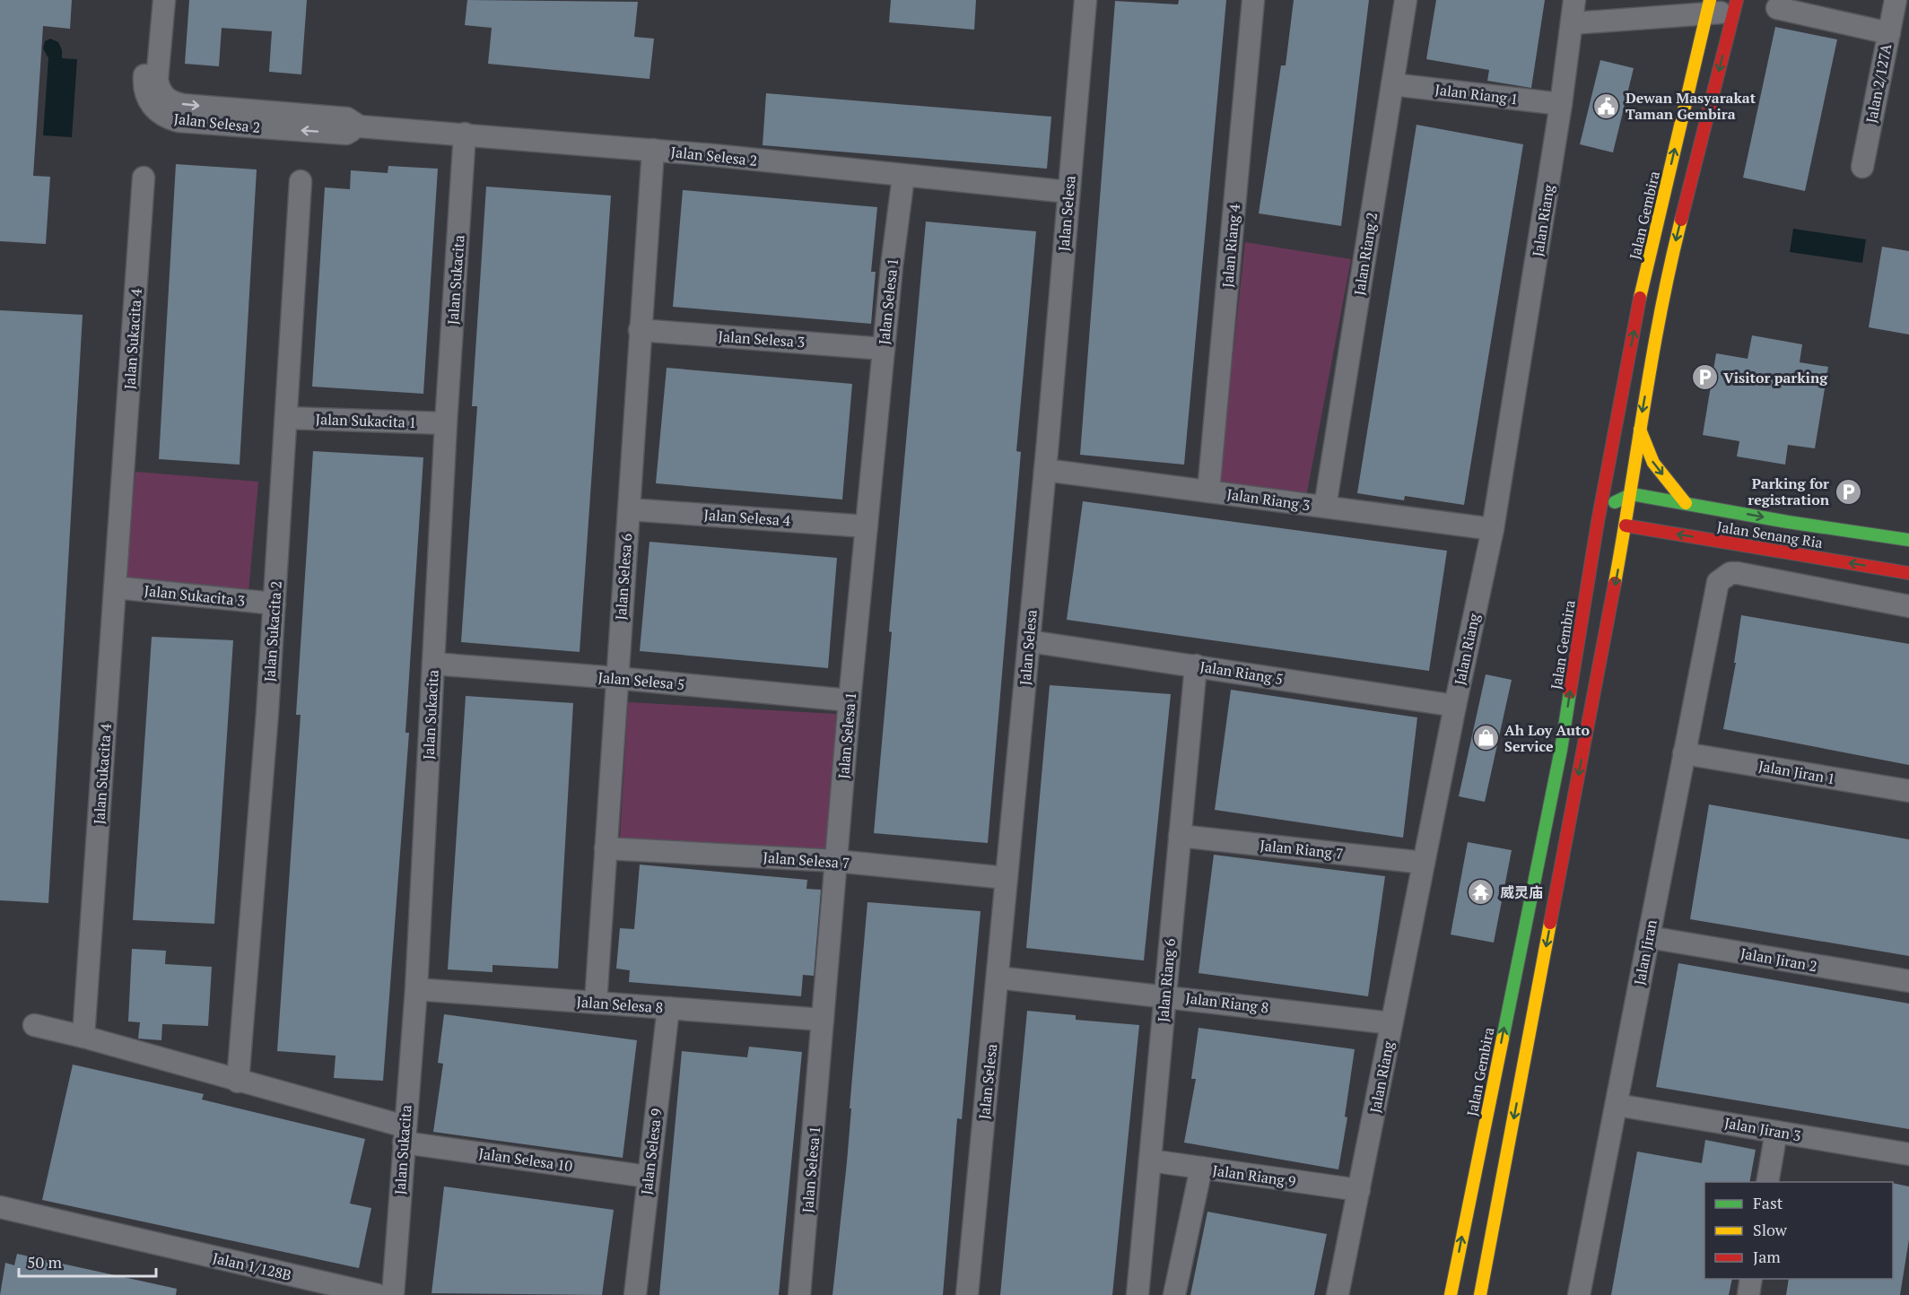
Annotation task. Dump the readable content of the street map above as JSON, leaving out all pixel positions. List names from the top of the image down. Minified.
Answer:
{"streets":{"main road":["Jalan Gembira","Jalan Senang Ria"],"street":["Jalan 2/127A","Jalan Riang 1","Jalan Selesa 2","Jalan Selesa","Jalan Riang","Jalan Riang 4","Jalan Riang 2","Jalan Sukacita","Jalan Selesa 1","Jalan Sukacita 4","Jalan Selesa 3","Jalan Sukacita 1","Jalan Riang 3","Jalan Selesa 4","Jalan Selesa 6","Jalan Sukacita 3","Jalan Sukacita 2","Jalan Riang 5","Jalan Selesa 5","Jalan Jiran 1","Jalan Riang 7","Jalan Selesa 7","Jalan Jiran","Jalan Jiran 2","Jalan Riang 6","Jalan Riang 8","Jalan Selesa 8","Jalan Jiran 3","Jalan Selesa 9","Jalan Selesa 10","Jalan Riang 9","Jalan 1/128B"]},"crossings":[["Jalan Riang 1","Jalan Riang"],["Jalan Riang 1","Jalan Riang 2"],["Jalan Selesa 2","Jalan Selesa"],["Jalan Selesa 2","Jalan Sukacita"],["Jalan Selesa 2","Jalan Selesa 1"],["Jalan Selesa 2","Jalan Selesa 6"],["Jalan Selesa","Jalan Riang 3"],["Jalan Selesa","Jalan Riang 5"],["Jalan Selesa","Jalan Selesa 7"],["Jalan Selesa","Jalan Riang 8"],["Jalan Riang","Jalan Riang 3"],["Jalan Riang","Jalan Riang 5"],["Jalan Riang","Jalan Riang 7"],["Jalan Riang","Jalan Riang 8"],["Jalan Riang","Jalan Riang 9"],["Jalan Riang 4","Jalan Riang 3"],["Jalan Riang 2","Jalan Riang 3"],["Jalan Sukacita","Jalan Sukacita 1"],["Jalan Sukacita","Jalan Selesa 5"],["Jalan Sukacita","Jalan Selesa 8"],["Jalan Sukacita","Jalan Selesa 10"],["Jalan Selesa 1","Jalan Selesa 3"],["Jalan Selesa 1","Jalan Selesa 4"],["Jalan Selesa 1","Jalan Selesa 5"],["Jalan Selesa 1","Jalan Selesa 7"],["Jalan Selesa 1","Jalan Selesa 8"],["Jalan Sukacita 4","Jalan Sukacita 3"],["Jalan Selesa 3","Jalan Selesa 6"],["Jalan Sukacita 1","Jalan Sukacita 2"],["Jalan Selesa 4","Jalan Selesa 6"],["Jalan Selesa 6","Jalan Selesa 5"],["Jalan Selesa 6","Jalan Selesa 7"],["Jalan Selesa 6","Jalan Selesa 8"],["Jalan Sukacita 3","Jalan Sukacita 2"],["Jalan Riang 5","Jalan Riang 6"],["Jalan Jiran 1","Jalan Jiran"],["Jalan Riang 7","Jalan Riang 6"],["Jalan Jiran","Jalan Jiran 2"],["Jalan Jiran","Jalan Jiran 3"],["Jalan Riang 6","Jalan Riang 8"],["Jalan Riang 6","Jalan Riang 9"],["Jalan Selesa 8","Jalan Selesa 9"],["Jalan Selesa 9","Jalan Selesa 10"]],"places":{"public building":["Dewan Masyarakat Taman Gembira"],"parking":["Visitor parking","Parking for registration"],"shop":["Ah Loy Auto Service"],"temple":["威灵庙"]},"legend":["Fast","Slow","Jam"],"scale_bar":"50 m"}
